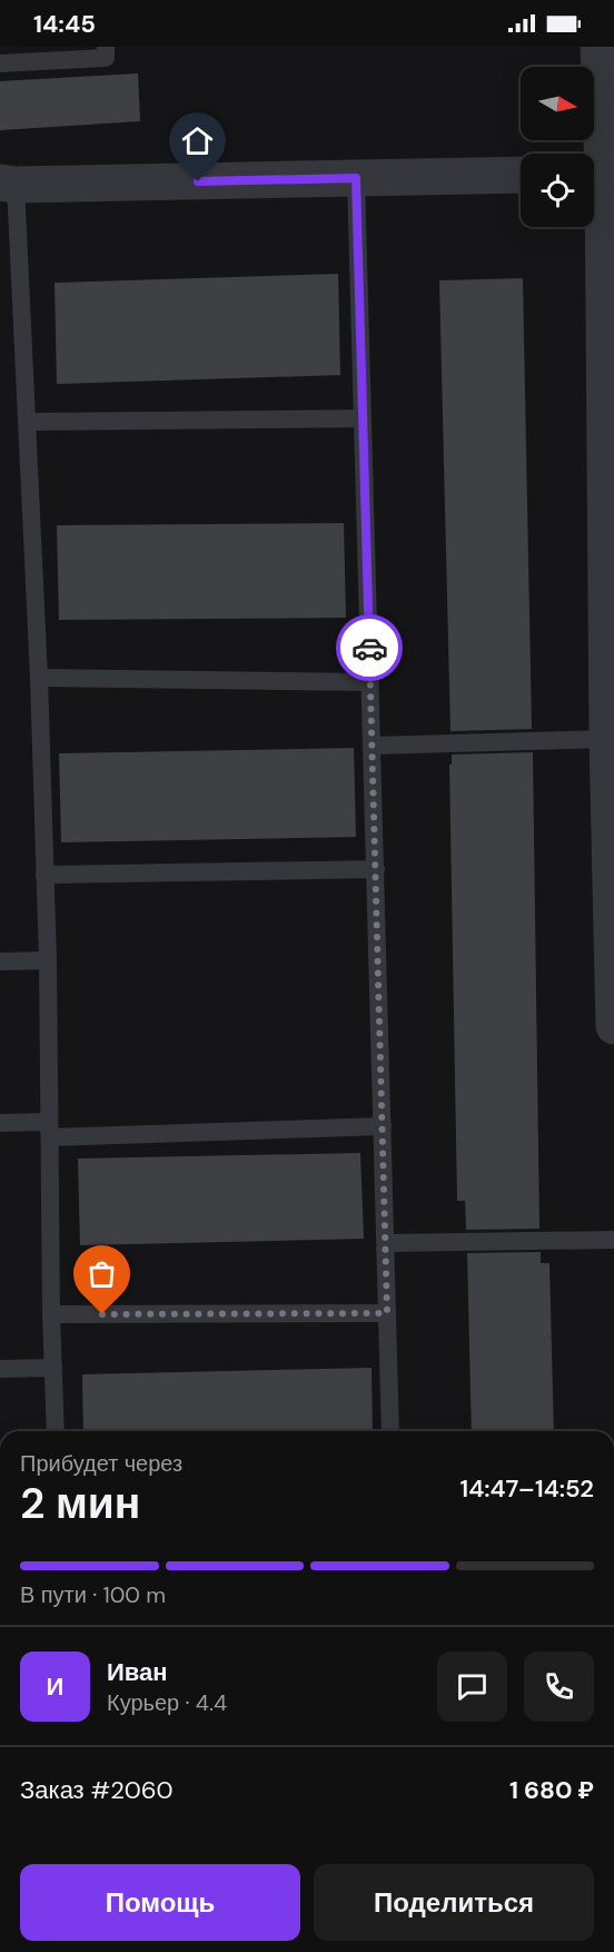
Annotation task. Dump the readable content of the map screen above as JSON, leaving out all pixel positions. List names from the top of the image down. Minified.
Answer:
{"north":"right","page":{"status":"14:45","heading":["2 мин","Прибудет через","14:47–14:52"],"panel":["Иван","Курьер · 4.4","Заказ #2060","1 680 ₽"],"bar":"В пути · 100 m","round":"И","buttons":["Помощь","Поделиться"]}}
